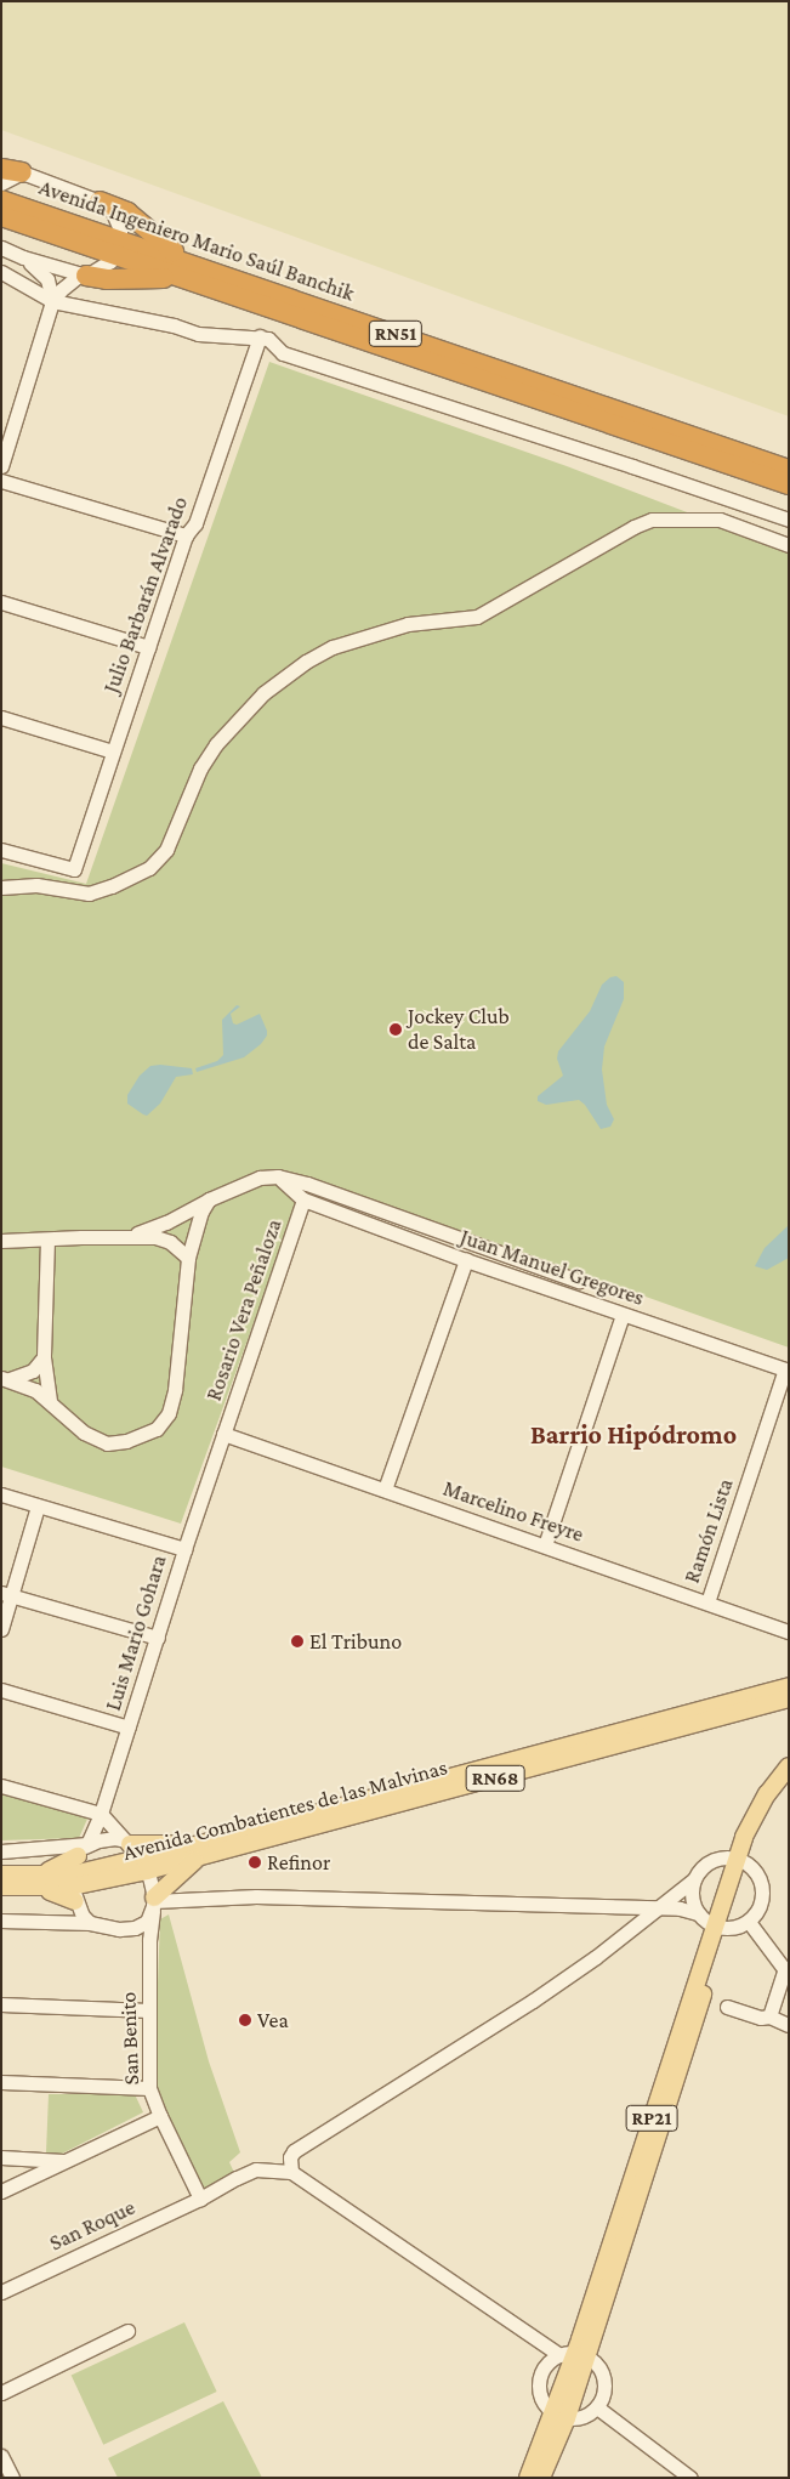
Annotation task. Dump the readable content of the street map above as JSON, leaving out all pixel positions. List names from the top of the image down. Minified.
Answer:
{"streets":{"highway":["Avenida Ingeniero Mario Saúl Banchik","RN51"],"main road":["RN68","Avenida Combatientes de las Malvinas","RP21"],"street":["Julio Barbarán Alvarado","Juan Manuel Gregores","Rosario Vera Peñaloza","Marcelino Freyre","Ramón Lista","Luis Mario Gohara","San Benito","San Roque"]},"crossings":[["Juan Manuel Gregores","Rosario Vera Peñaloza"],["Juan Manuel Gregores","Ramón Lista"],["Rosario Vera Peñaloza","Marcelino Freyre"],["Rosario Vera Peñaloza","Luis Mario Gohara"],["Marcelino Freyre","Ramón Lista"],["Marcelino Freyre","Luis Mario Gohara"],["Luis Mario Gohara","Avenida Combatientes de las Malvinas"],["Avenida Combatientes de las Malvinas","San Benito"],["San Benito","San Roque"]],"districts":["Barrio Hipódromo"],"places":["Jockey Club de Salta","El Tribuno","Refinor","Vea"]}
